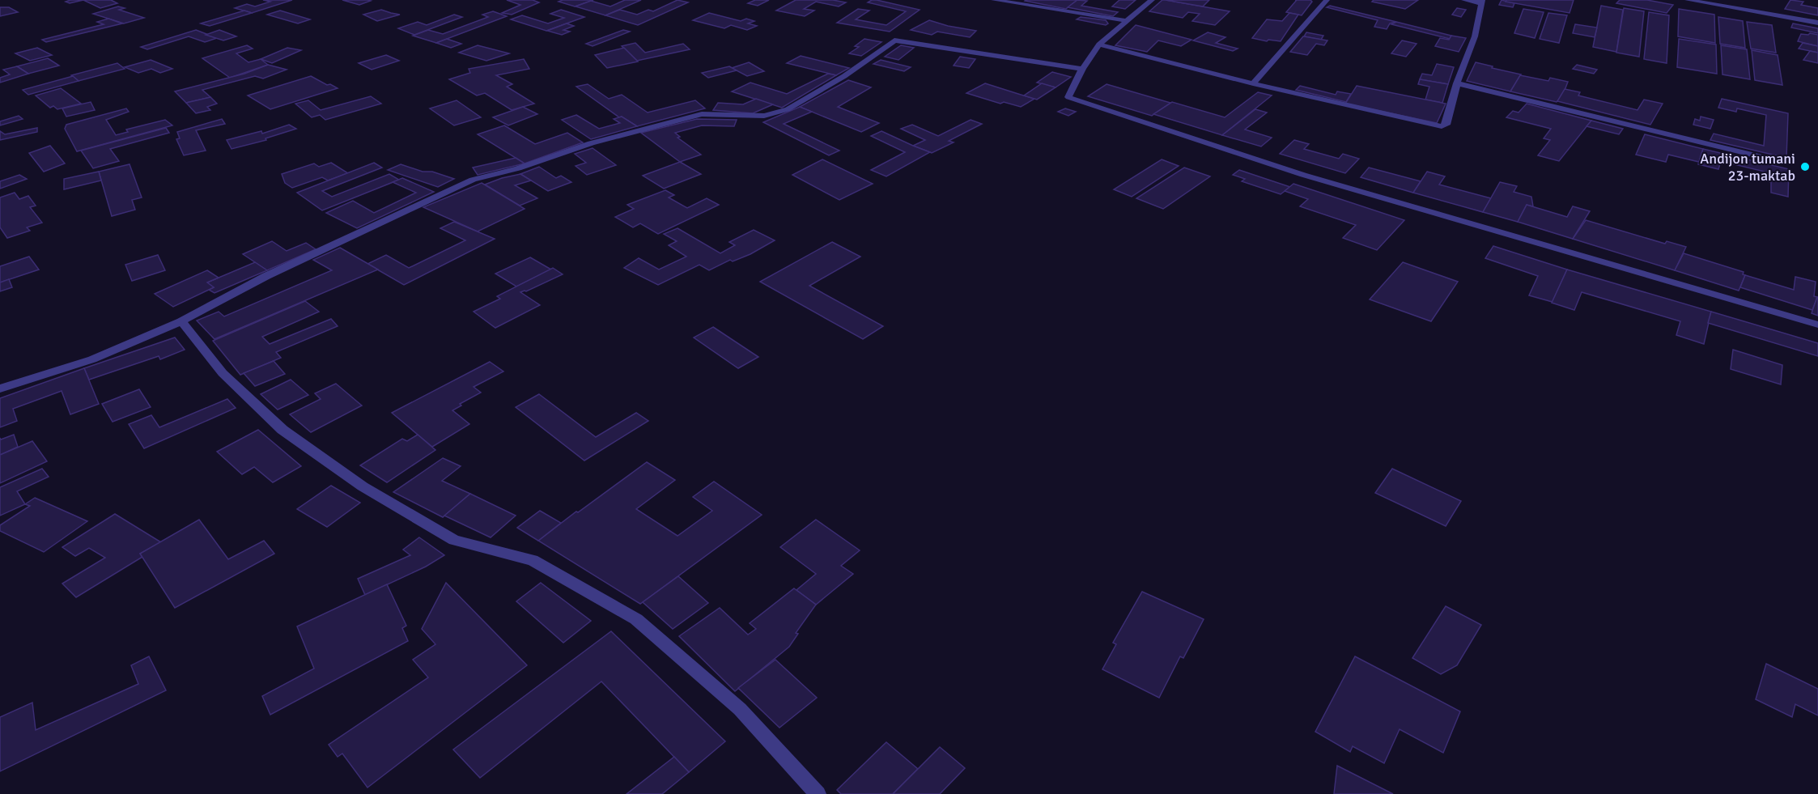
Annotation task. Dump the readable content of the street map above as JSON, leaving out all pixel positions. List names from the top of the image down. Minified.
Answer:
{"places":["Andijon tumani 23-maktab"]}
